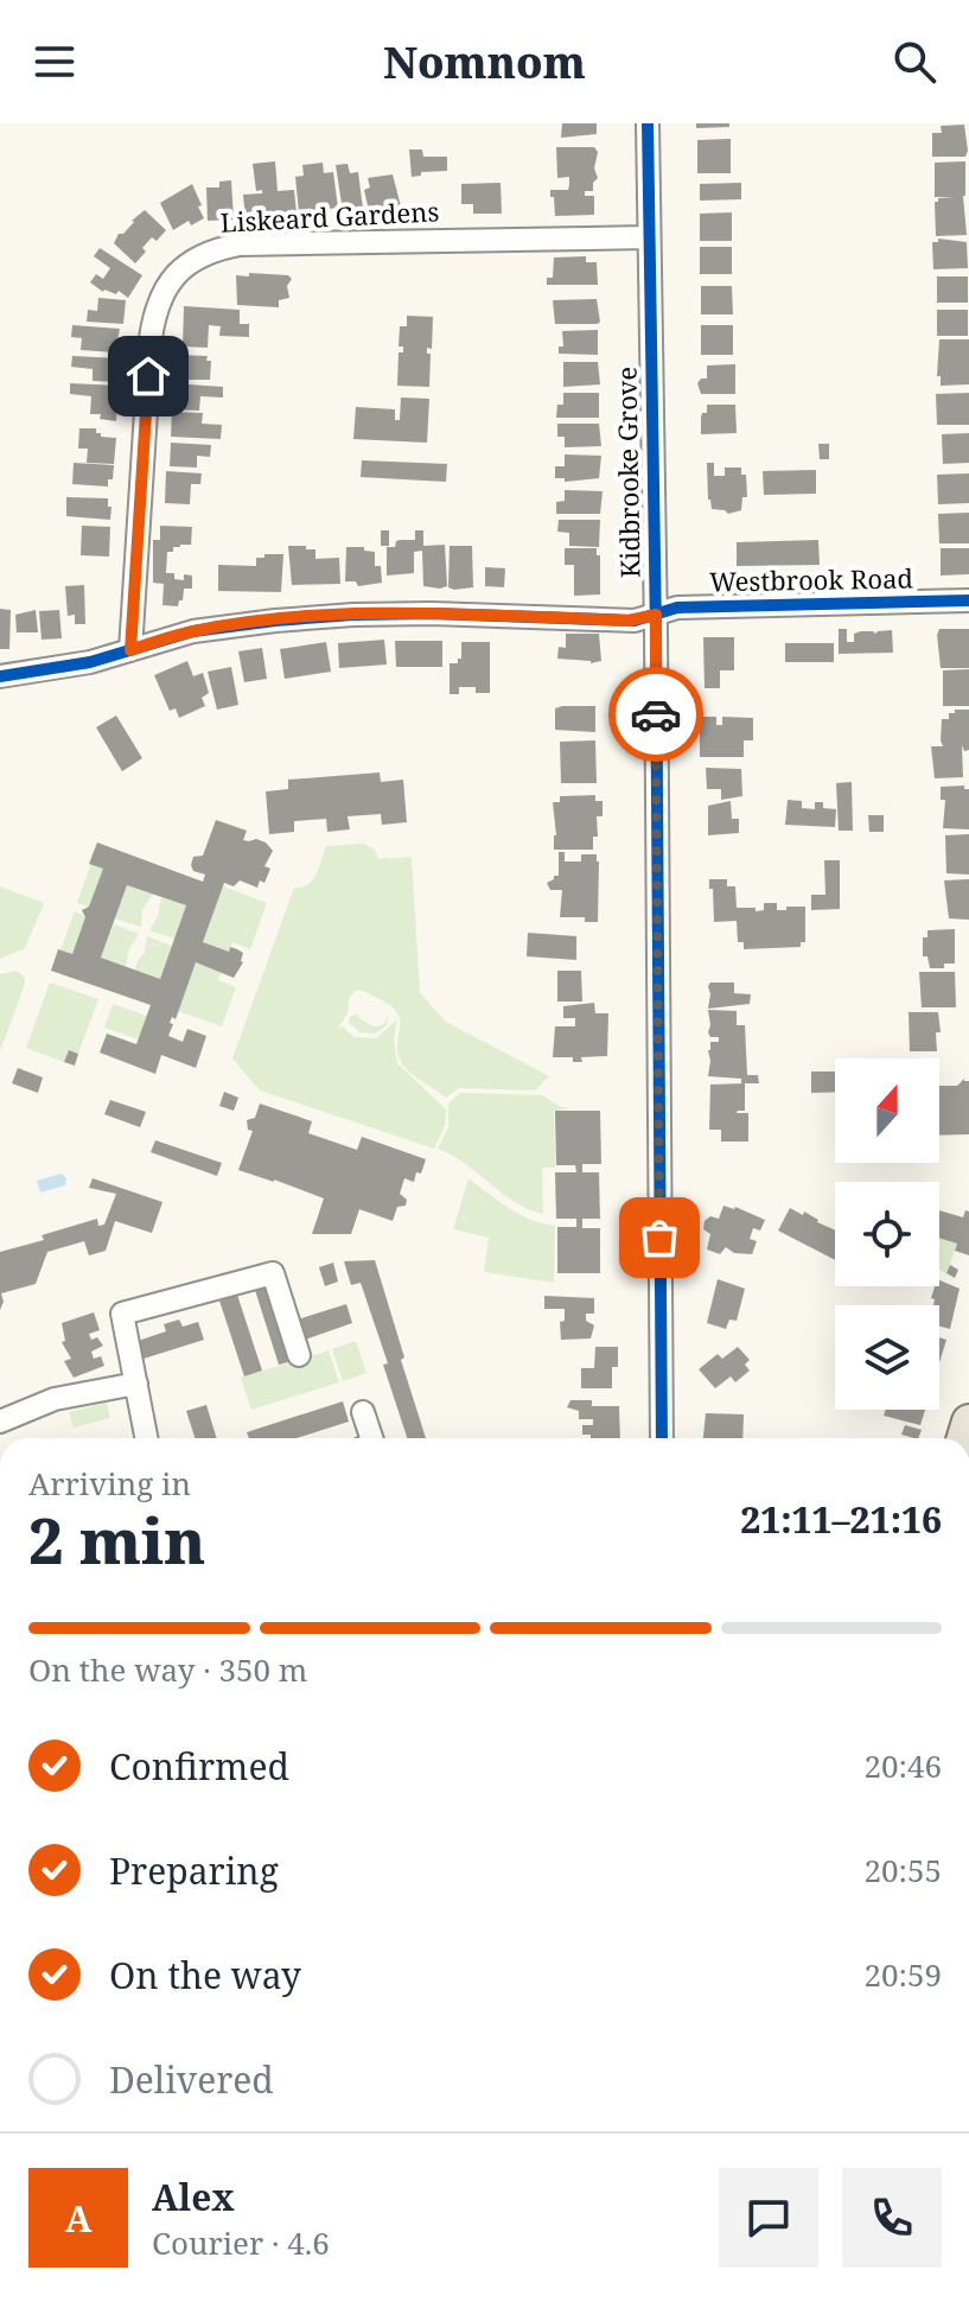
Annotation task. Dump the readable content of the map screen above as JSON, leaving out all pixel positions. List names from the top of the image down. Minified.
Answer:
{"streets":{"street":["Liskeard Gardens","Kidbrooke Grove","Westbrook Road"]},"crossings":[["Liskeard Gardens","Kidbrooke Grove"],["Liskeard Gardens","Westbrook Road"],["Kidbrooke Grove","Westbrook Road"]],"north":"top","page":{"header":"Nomnom","heading":["2 min","Arriving in","21:11–21:16"],"panel":["Alex","Courier · 4.6"],"bar":"On the way · 350 m","list":[["Confirmed","20:46"],["Preparing","20:55"],["On the way","20:59"],"Delivered"],"round":"A"}}
